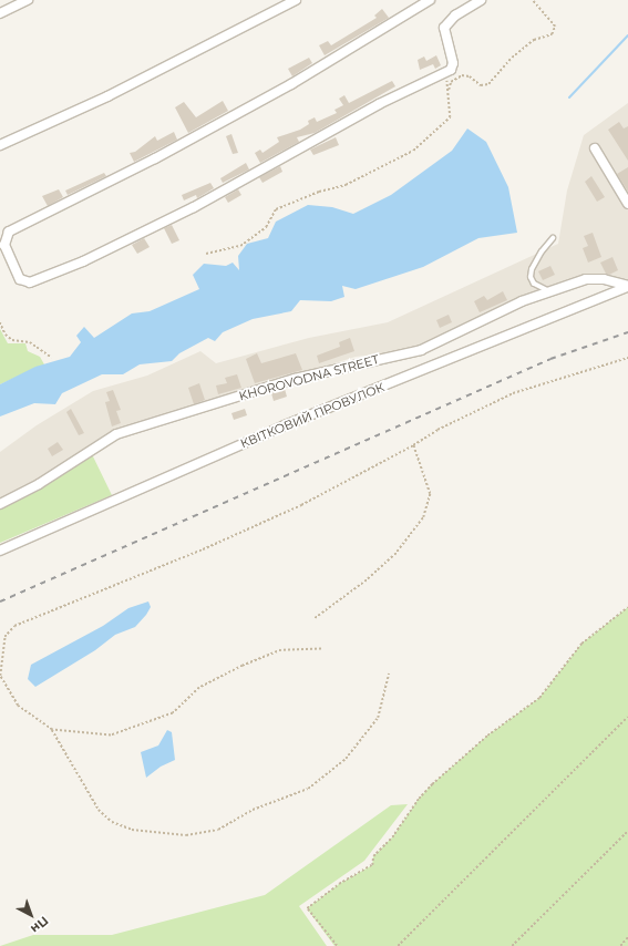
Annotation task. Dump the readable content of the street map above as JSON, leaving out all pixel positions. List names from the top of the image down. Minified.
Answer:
{"streets":{"street":["KHOROVODNA STREET","КВІТКОВИЙ ПРОВУЛОК"]},"crossings":[["KHOROVODNA STREET","КВІТКОВИЙ ПРОВУЛОК"]],"north":"bottom right"}
